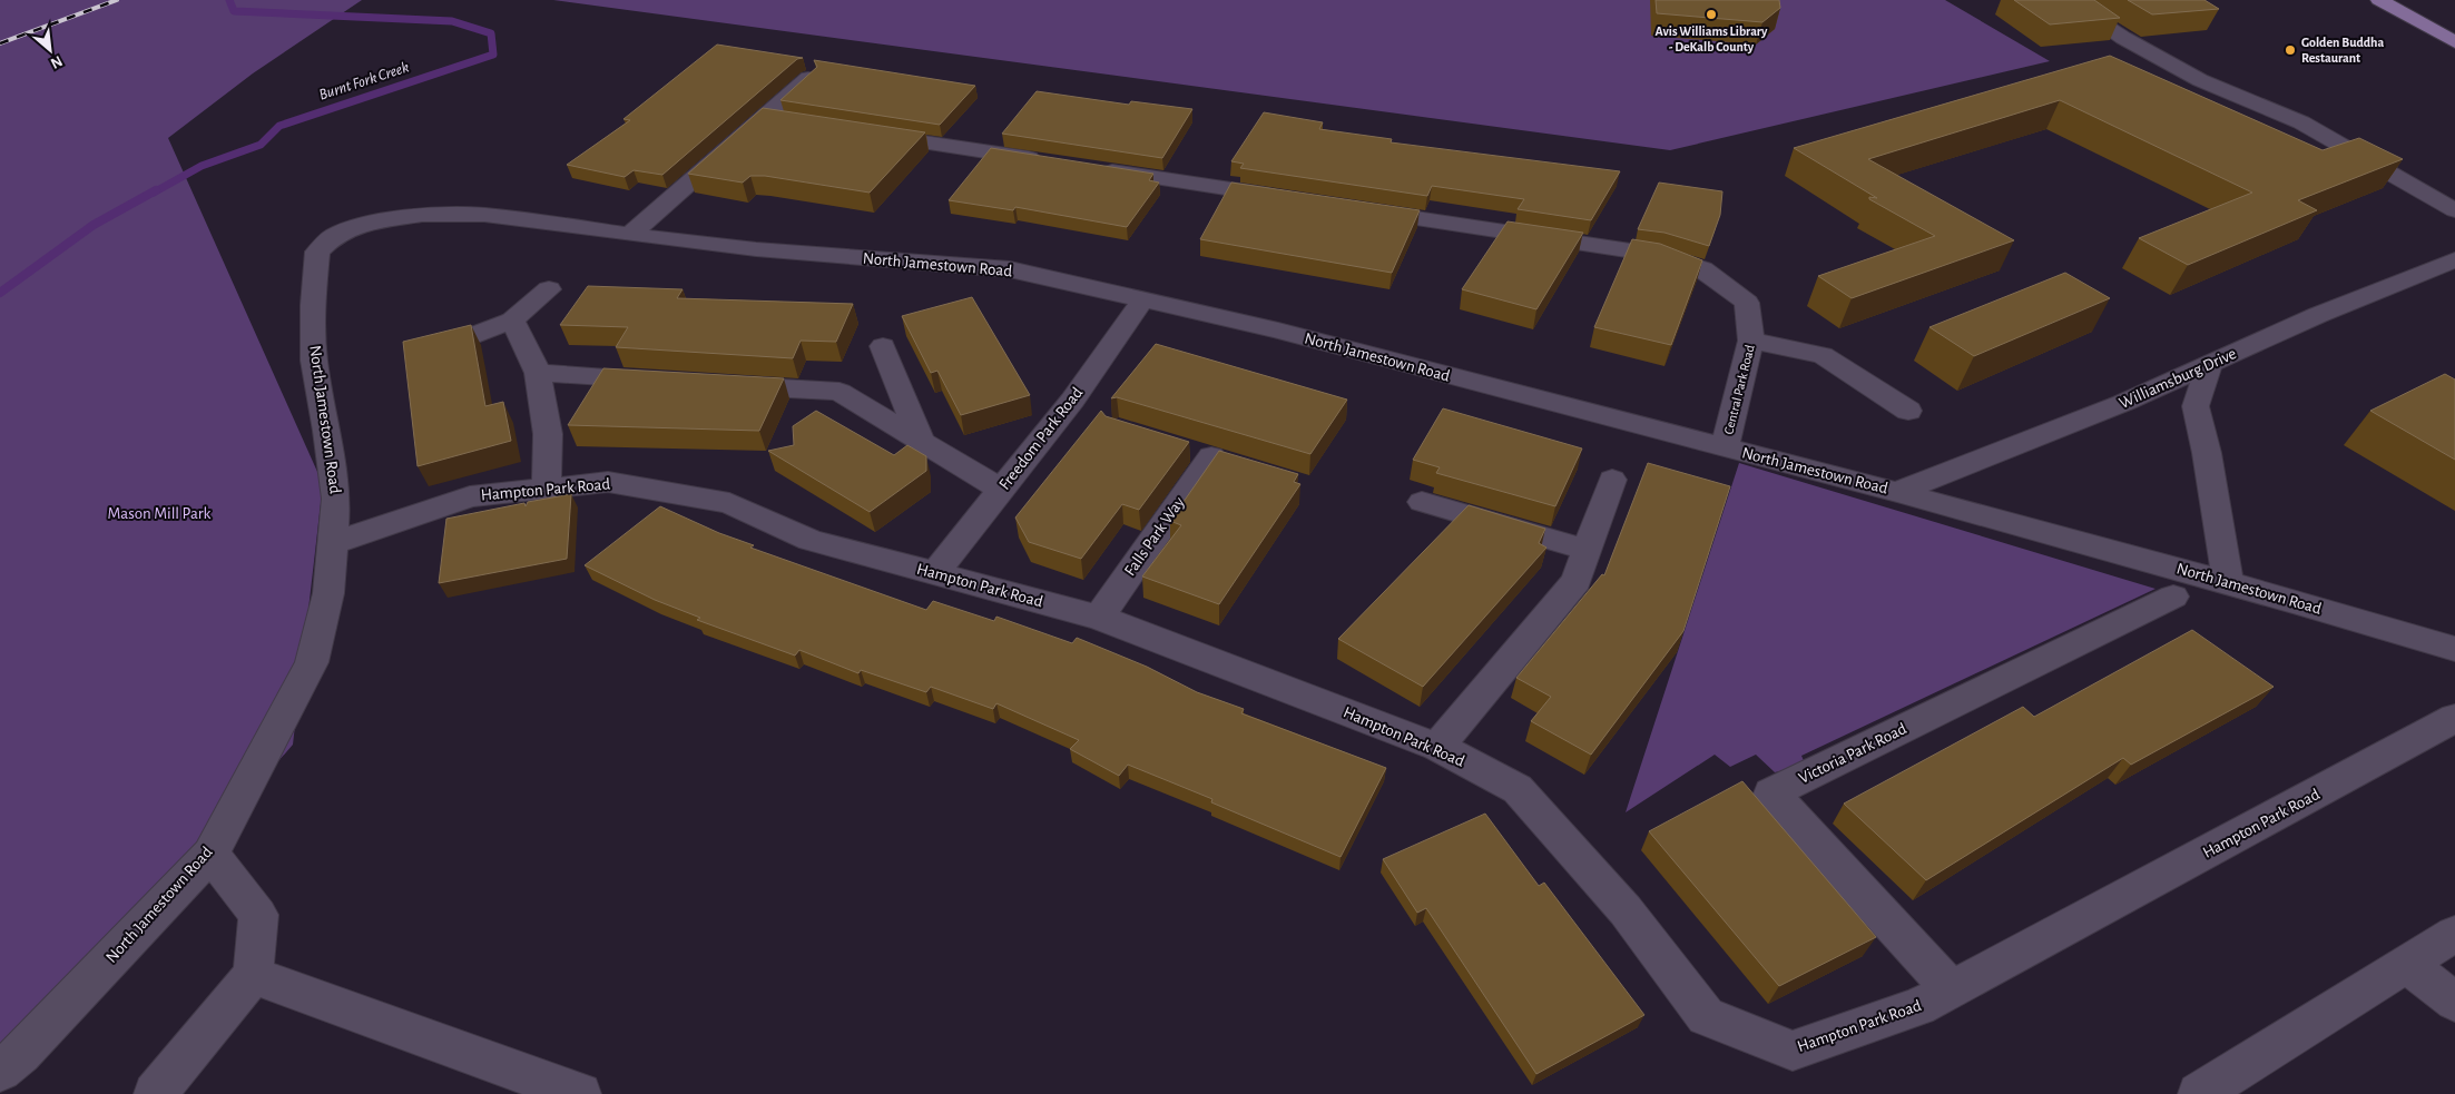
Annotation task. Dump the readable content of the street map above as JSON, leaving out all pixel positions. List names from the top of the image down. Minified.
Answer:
{"streets":{"street":["North Jamestown Road","Williamsburg Drive","Central Park Road","Freedom Park Road","Hampton Park Road","Falls Park Way","Victoria Park Road"]},"crossings":[["North Jamestown Road","Williamsburg Drive"],["North Jamestown Road","Central Park Road"],["North Jamestown Road","Freedom Park Road"],["North Jamestown Road","Hampton Park Road"],["Freedom Park Road","Hampton Park Road"],["Hampton Park Road","Falls Park Way"],["Hampton Park Road","Victoria Park Road"]],"water":["Burnt Fork Creek"],"parks":["Mason Mill Park"],"places":["Avis Williams Library - DeKalb County","Golden Buddha Restaurant"],"north":"bottom right"}
